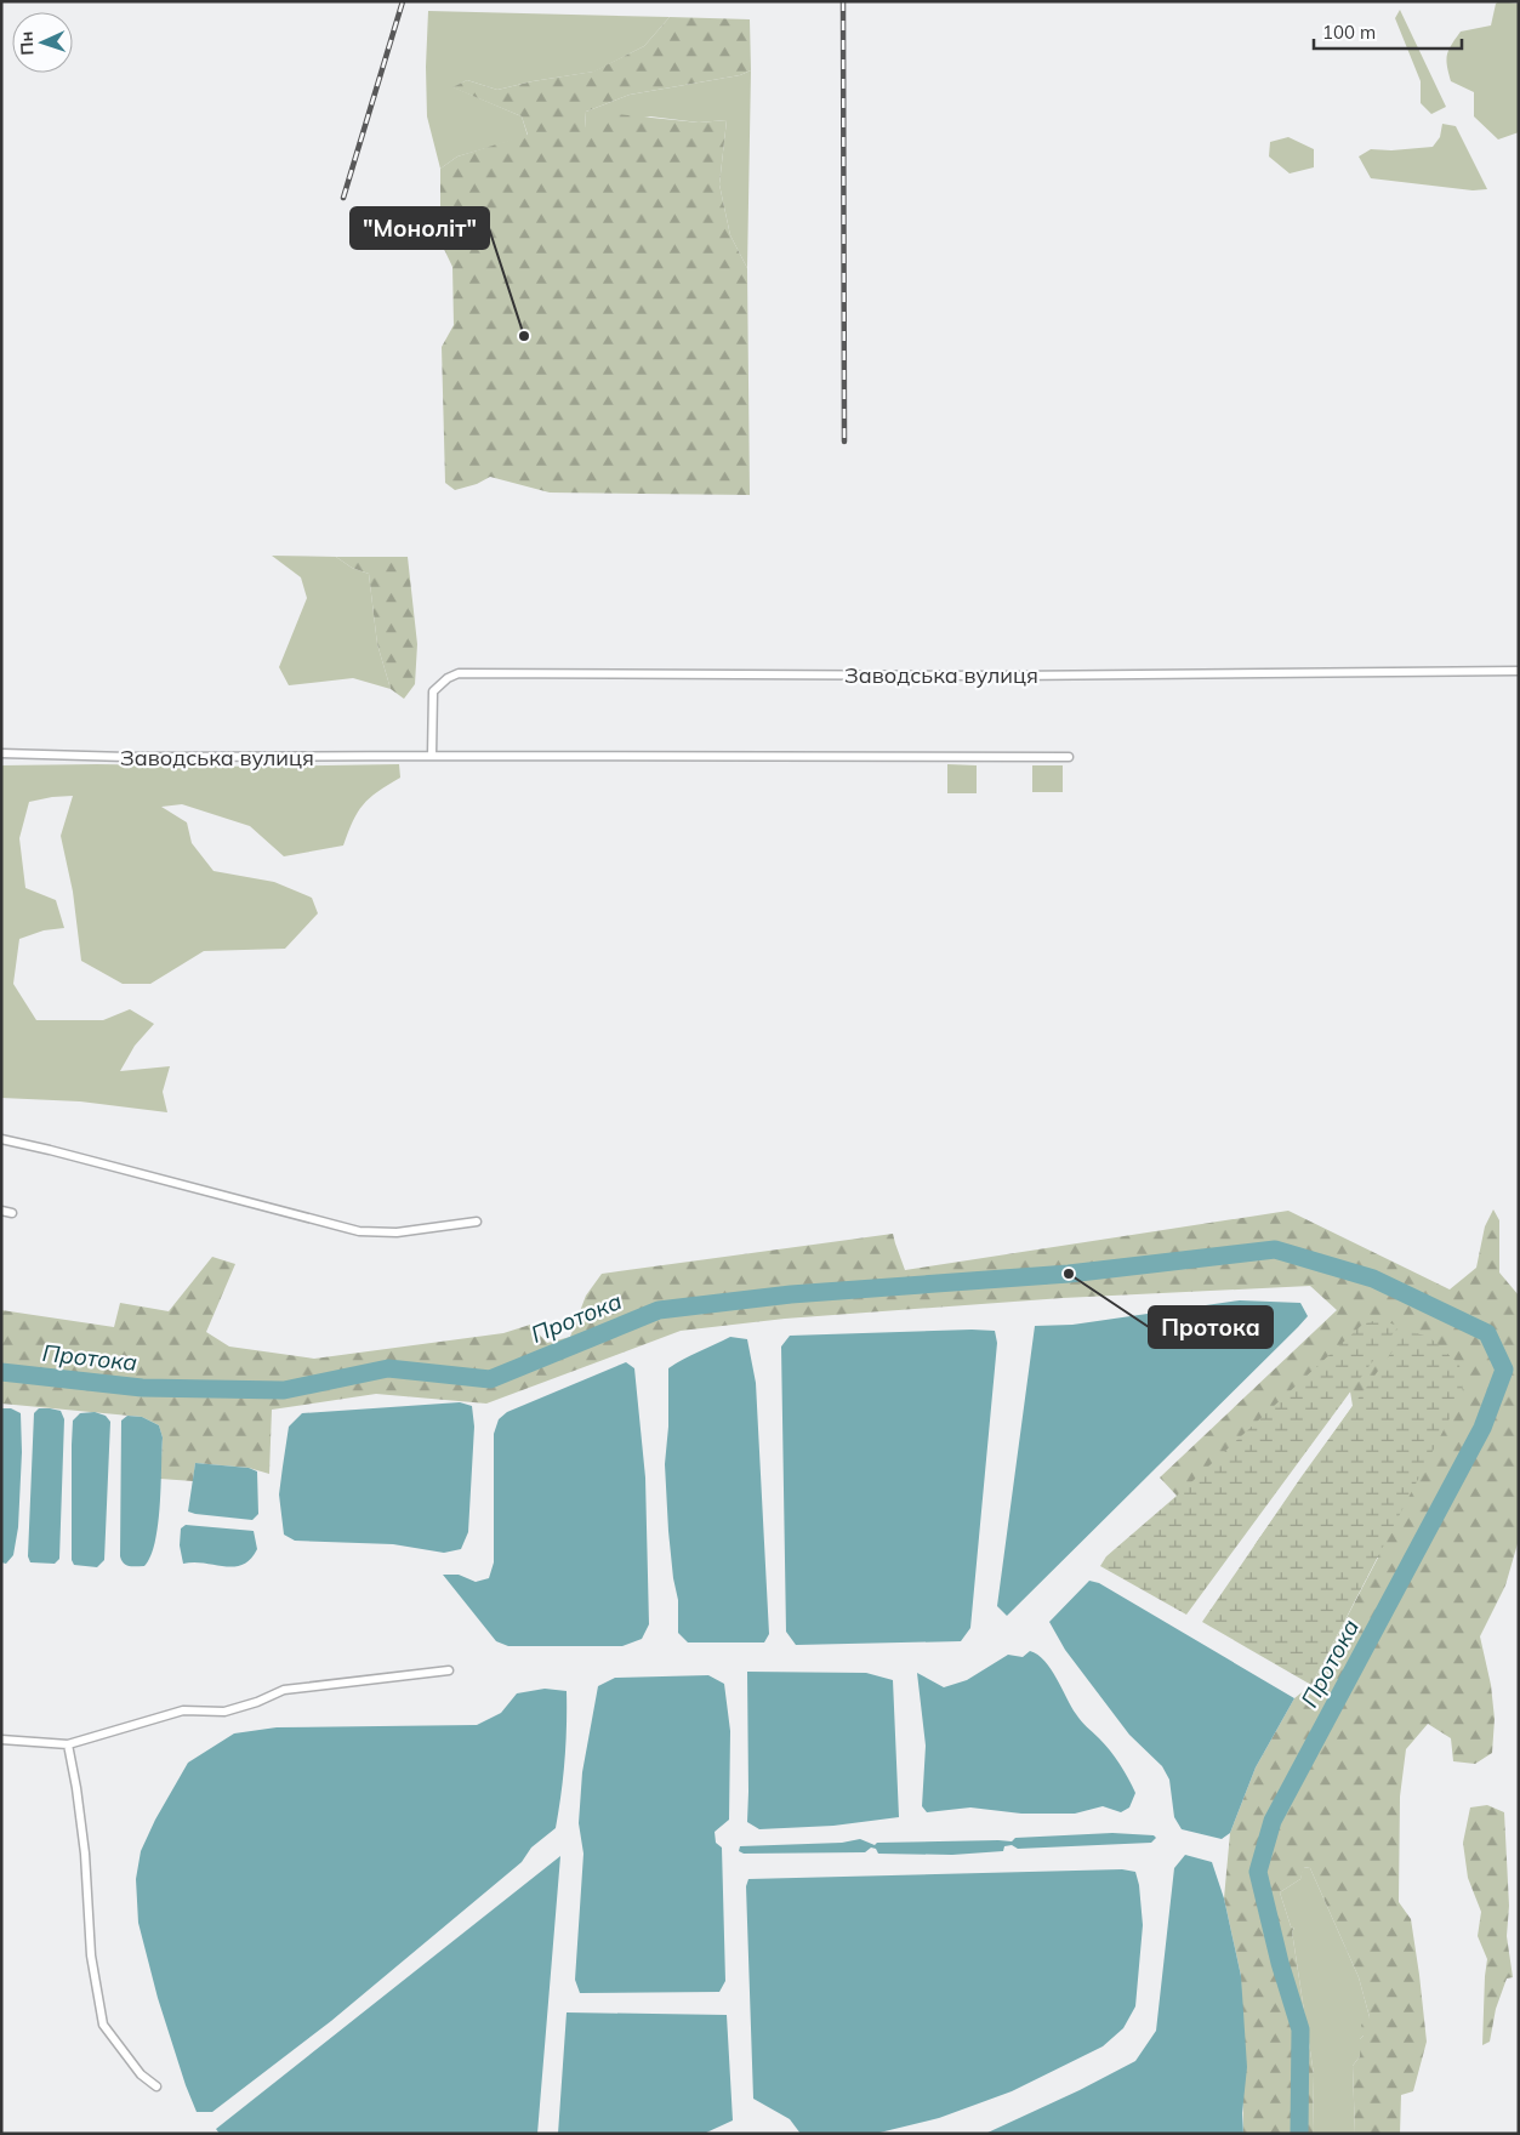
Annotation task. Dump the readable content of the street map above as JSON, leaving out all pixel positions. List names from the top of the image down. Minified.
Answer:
{"streets":{"street":["Заводська вулиця"]},"water":["Протока"],"places":["\"Моноліт\"","Протока"],"scale_bar":"100 m","north":"left"}
